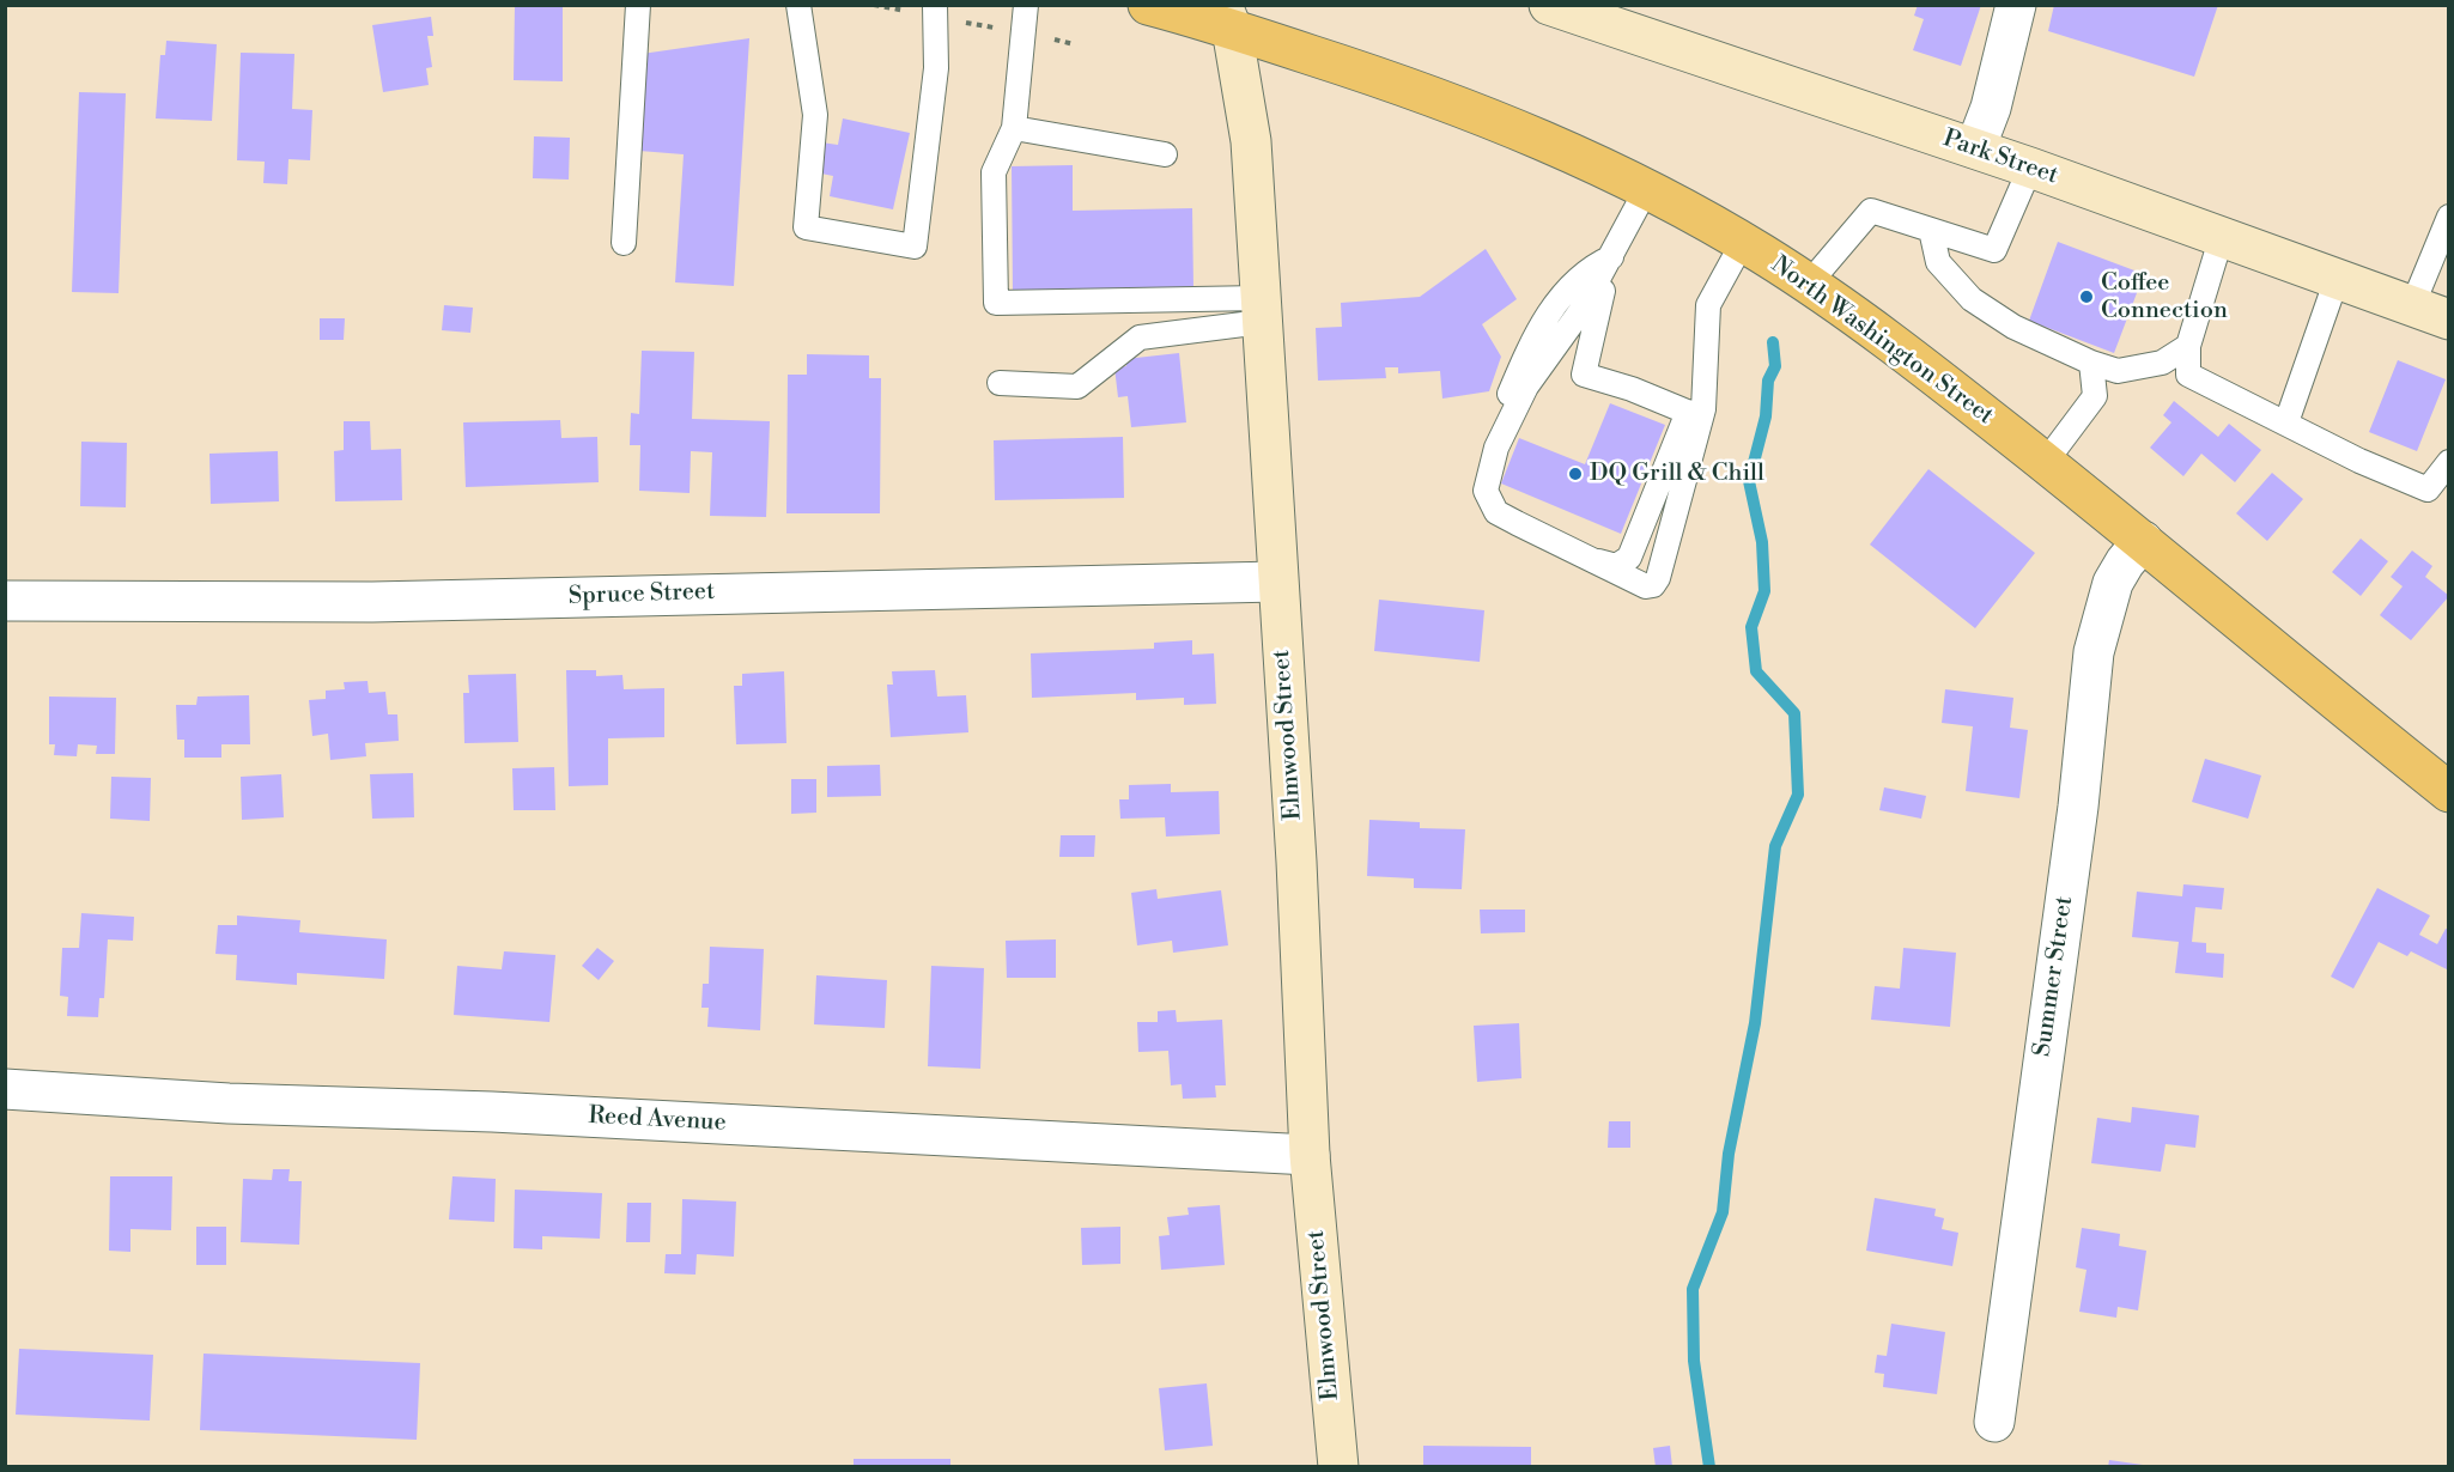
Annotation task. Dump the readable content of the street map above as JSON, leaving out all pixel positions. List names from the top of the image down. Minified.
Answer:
{"streets":{"main road":["Park Street","North Washington Street","Elmwood Street"],"street":["Spruce Street","Summer Street","Reed Avenue"]},"crossings":[["North Washington Street","Elmwood Street"],["North Washington Street","Summer Street"],["Spruce Street","Elmwood Street"],["Elmwood Street","Reed Avenue"]],"places":["Coffee Connection","DQ Grill & Chill"]}
